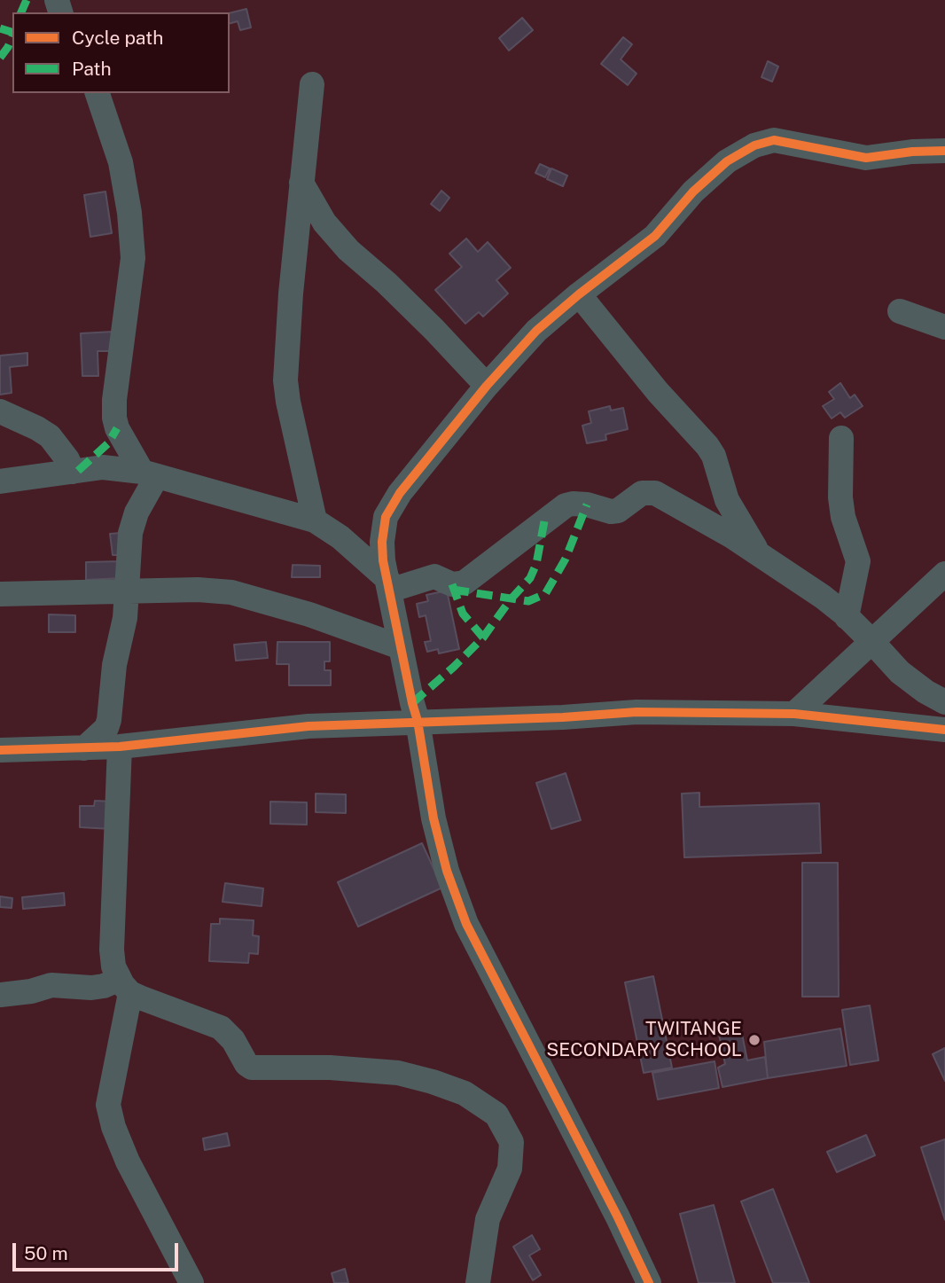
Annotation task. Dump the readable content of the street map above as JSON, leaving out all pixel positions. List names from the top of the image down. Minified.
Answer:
{"places":["TWITANGE SECONDARY SCHOOL"],"legend":["Cycle path","Path"],"scale_bar":"50 m"}
